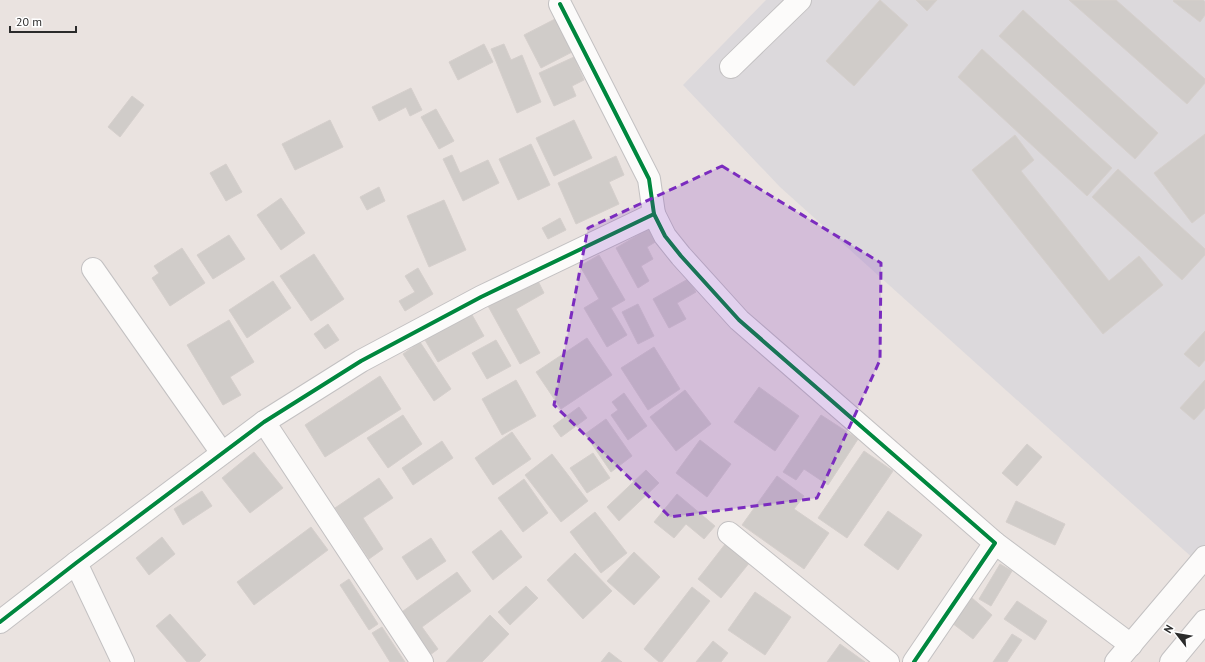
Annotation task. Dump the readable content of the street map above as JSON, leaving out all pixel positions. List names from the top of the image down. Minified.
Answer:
{"scale_bar":"20 m","north":"top left"}
